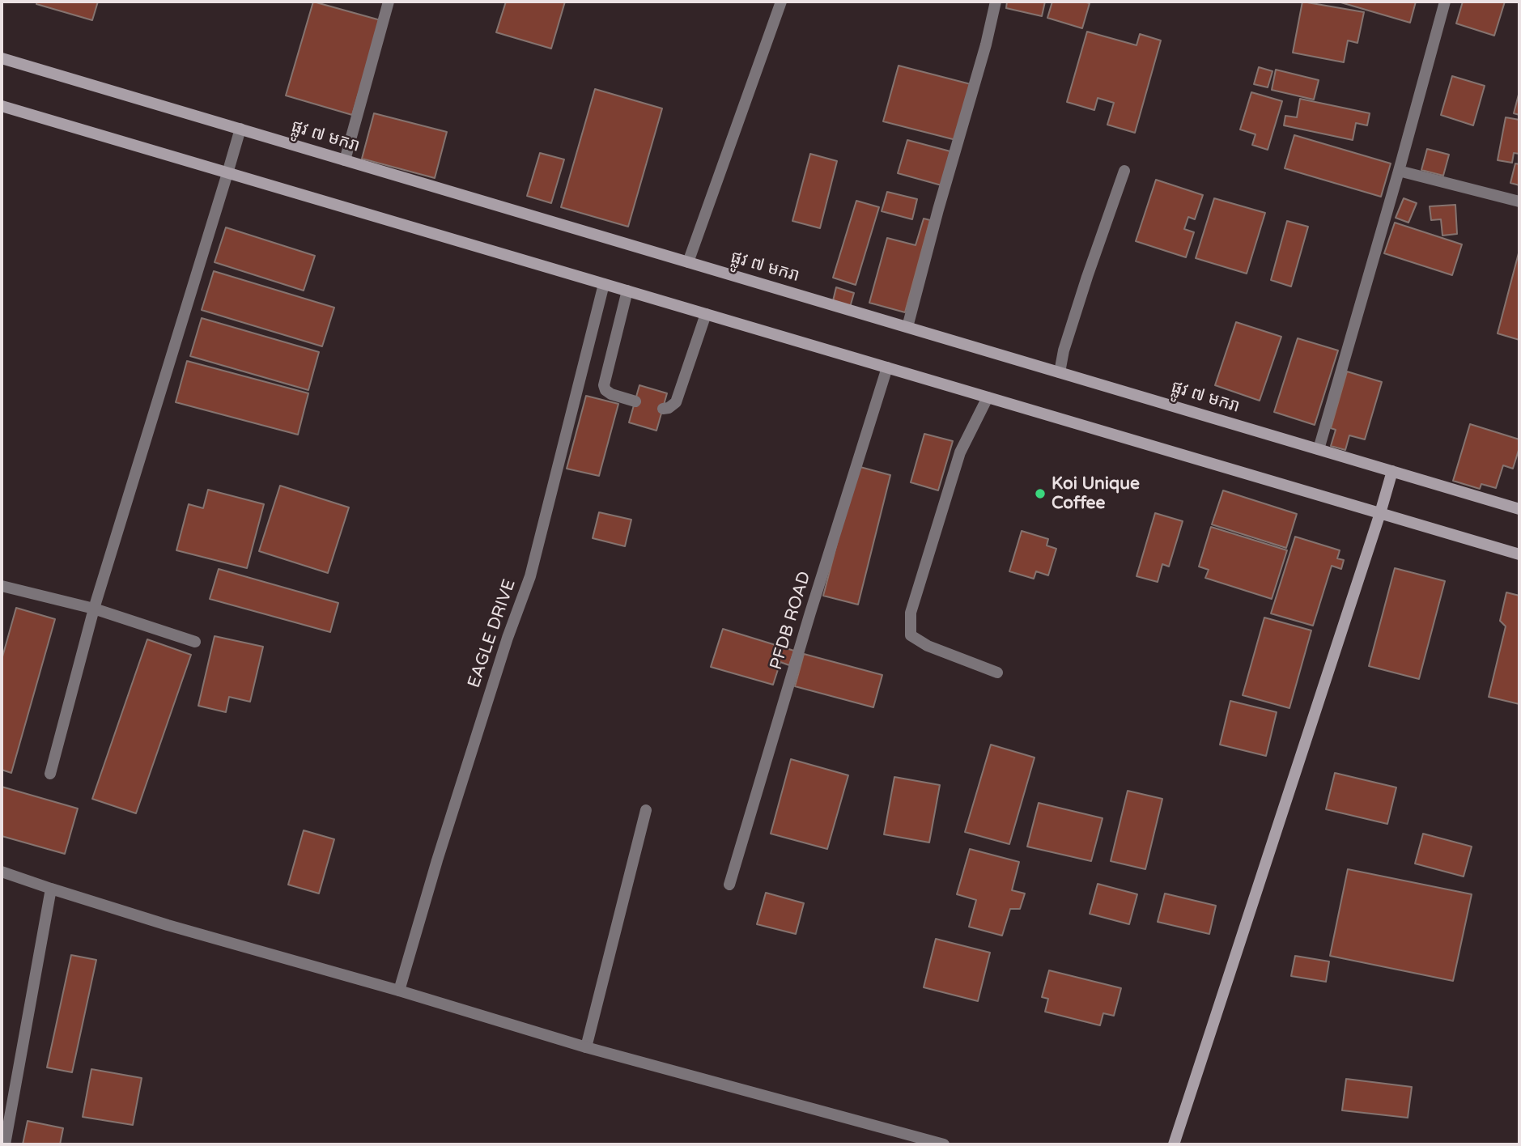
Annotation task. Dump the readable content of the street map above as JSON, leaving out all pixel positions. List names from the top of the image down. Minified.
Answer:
{"streets":{"main road":["ផ្លូវ ៧ មករា"],"street":["PFDB ROAD","EAGLE DRIVE"]},"places":["Koi Unique Coffee"]}
